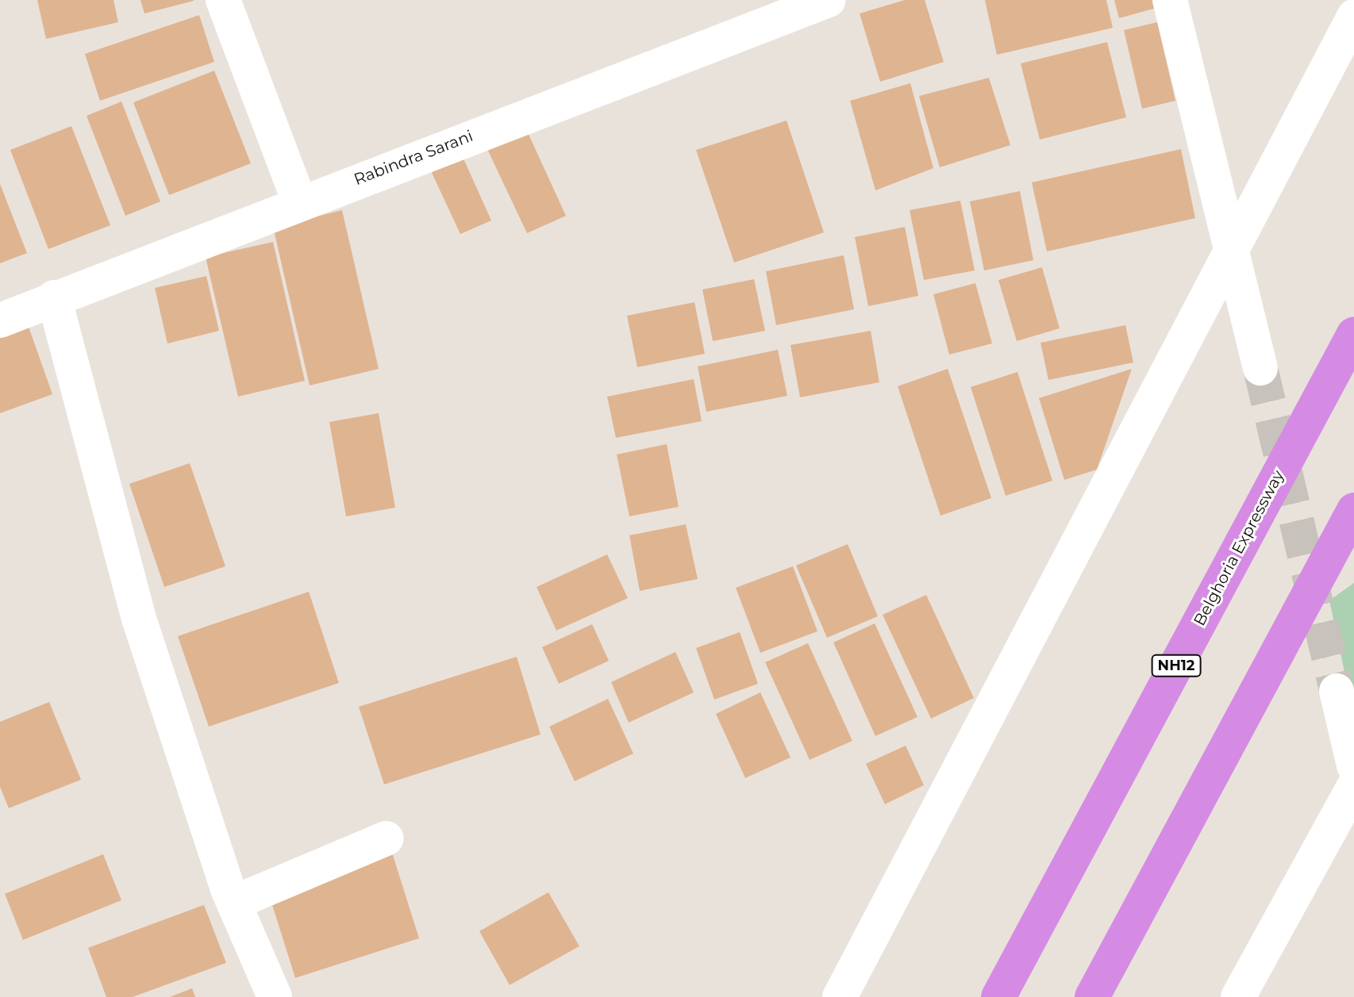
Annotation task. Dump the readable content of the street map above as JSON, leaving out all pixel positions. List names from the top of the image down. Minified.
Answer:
{"streets":{"highway":["Belghoria Expressway","NH12"],"street":["Rabindra Sarani"]}}
